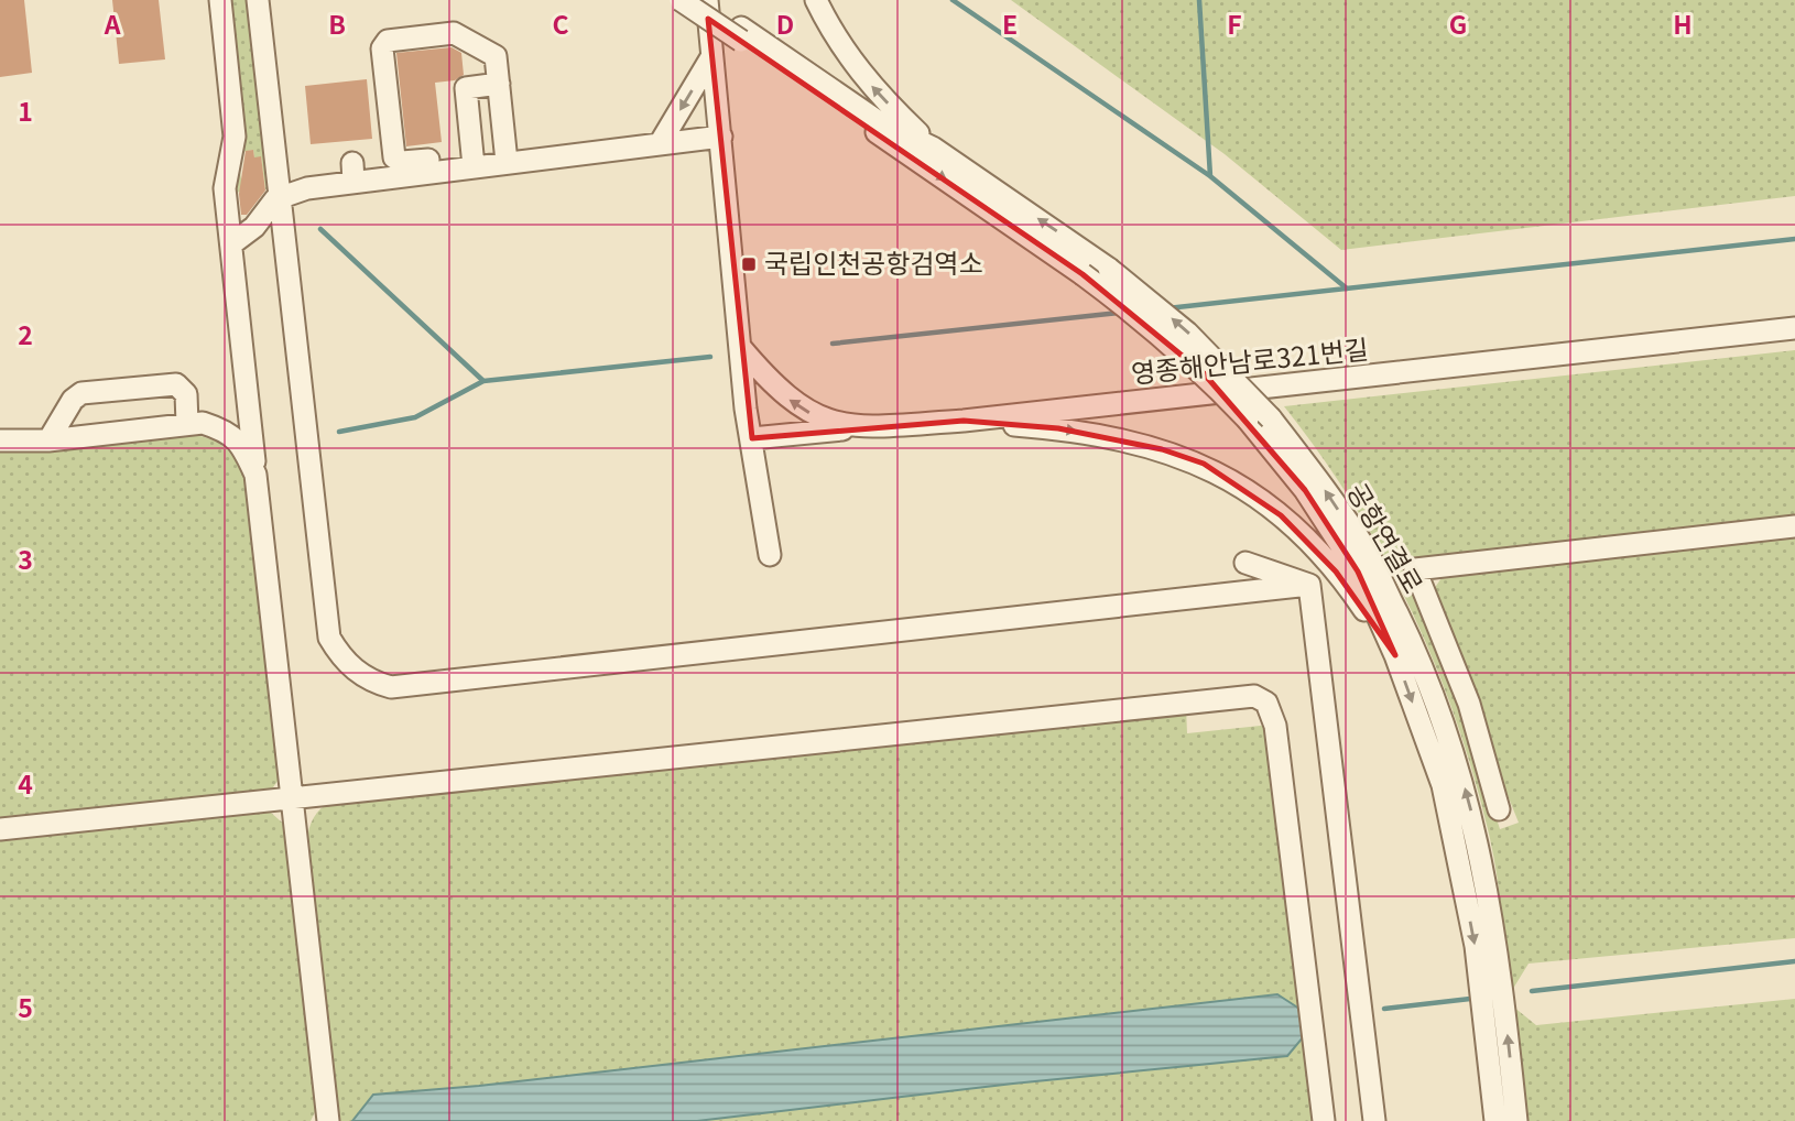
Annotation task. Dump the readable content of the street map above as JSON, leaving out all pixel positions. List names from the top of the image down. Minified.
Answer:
{"streets":{"street":["영종해안남로321번길","공항연결로"]},"places":{"transit":["국립인천공항검역소"]},"grid":{"columns":["A","B","C","D","E","F","G","H"],"rows":["1","2","3","4","5"]}}
